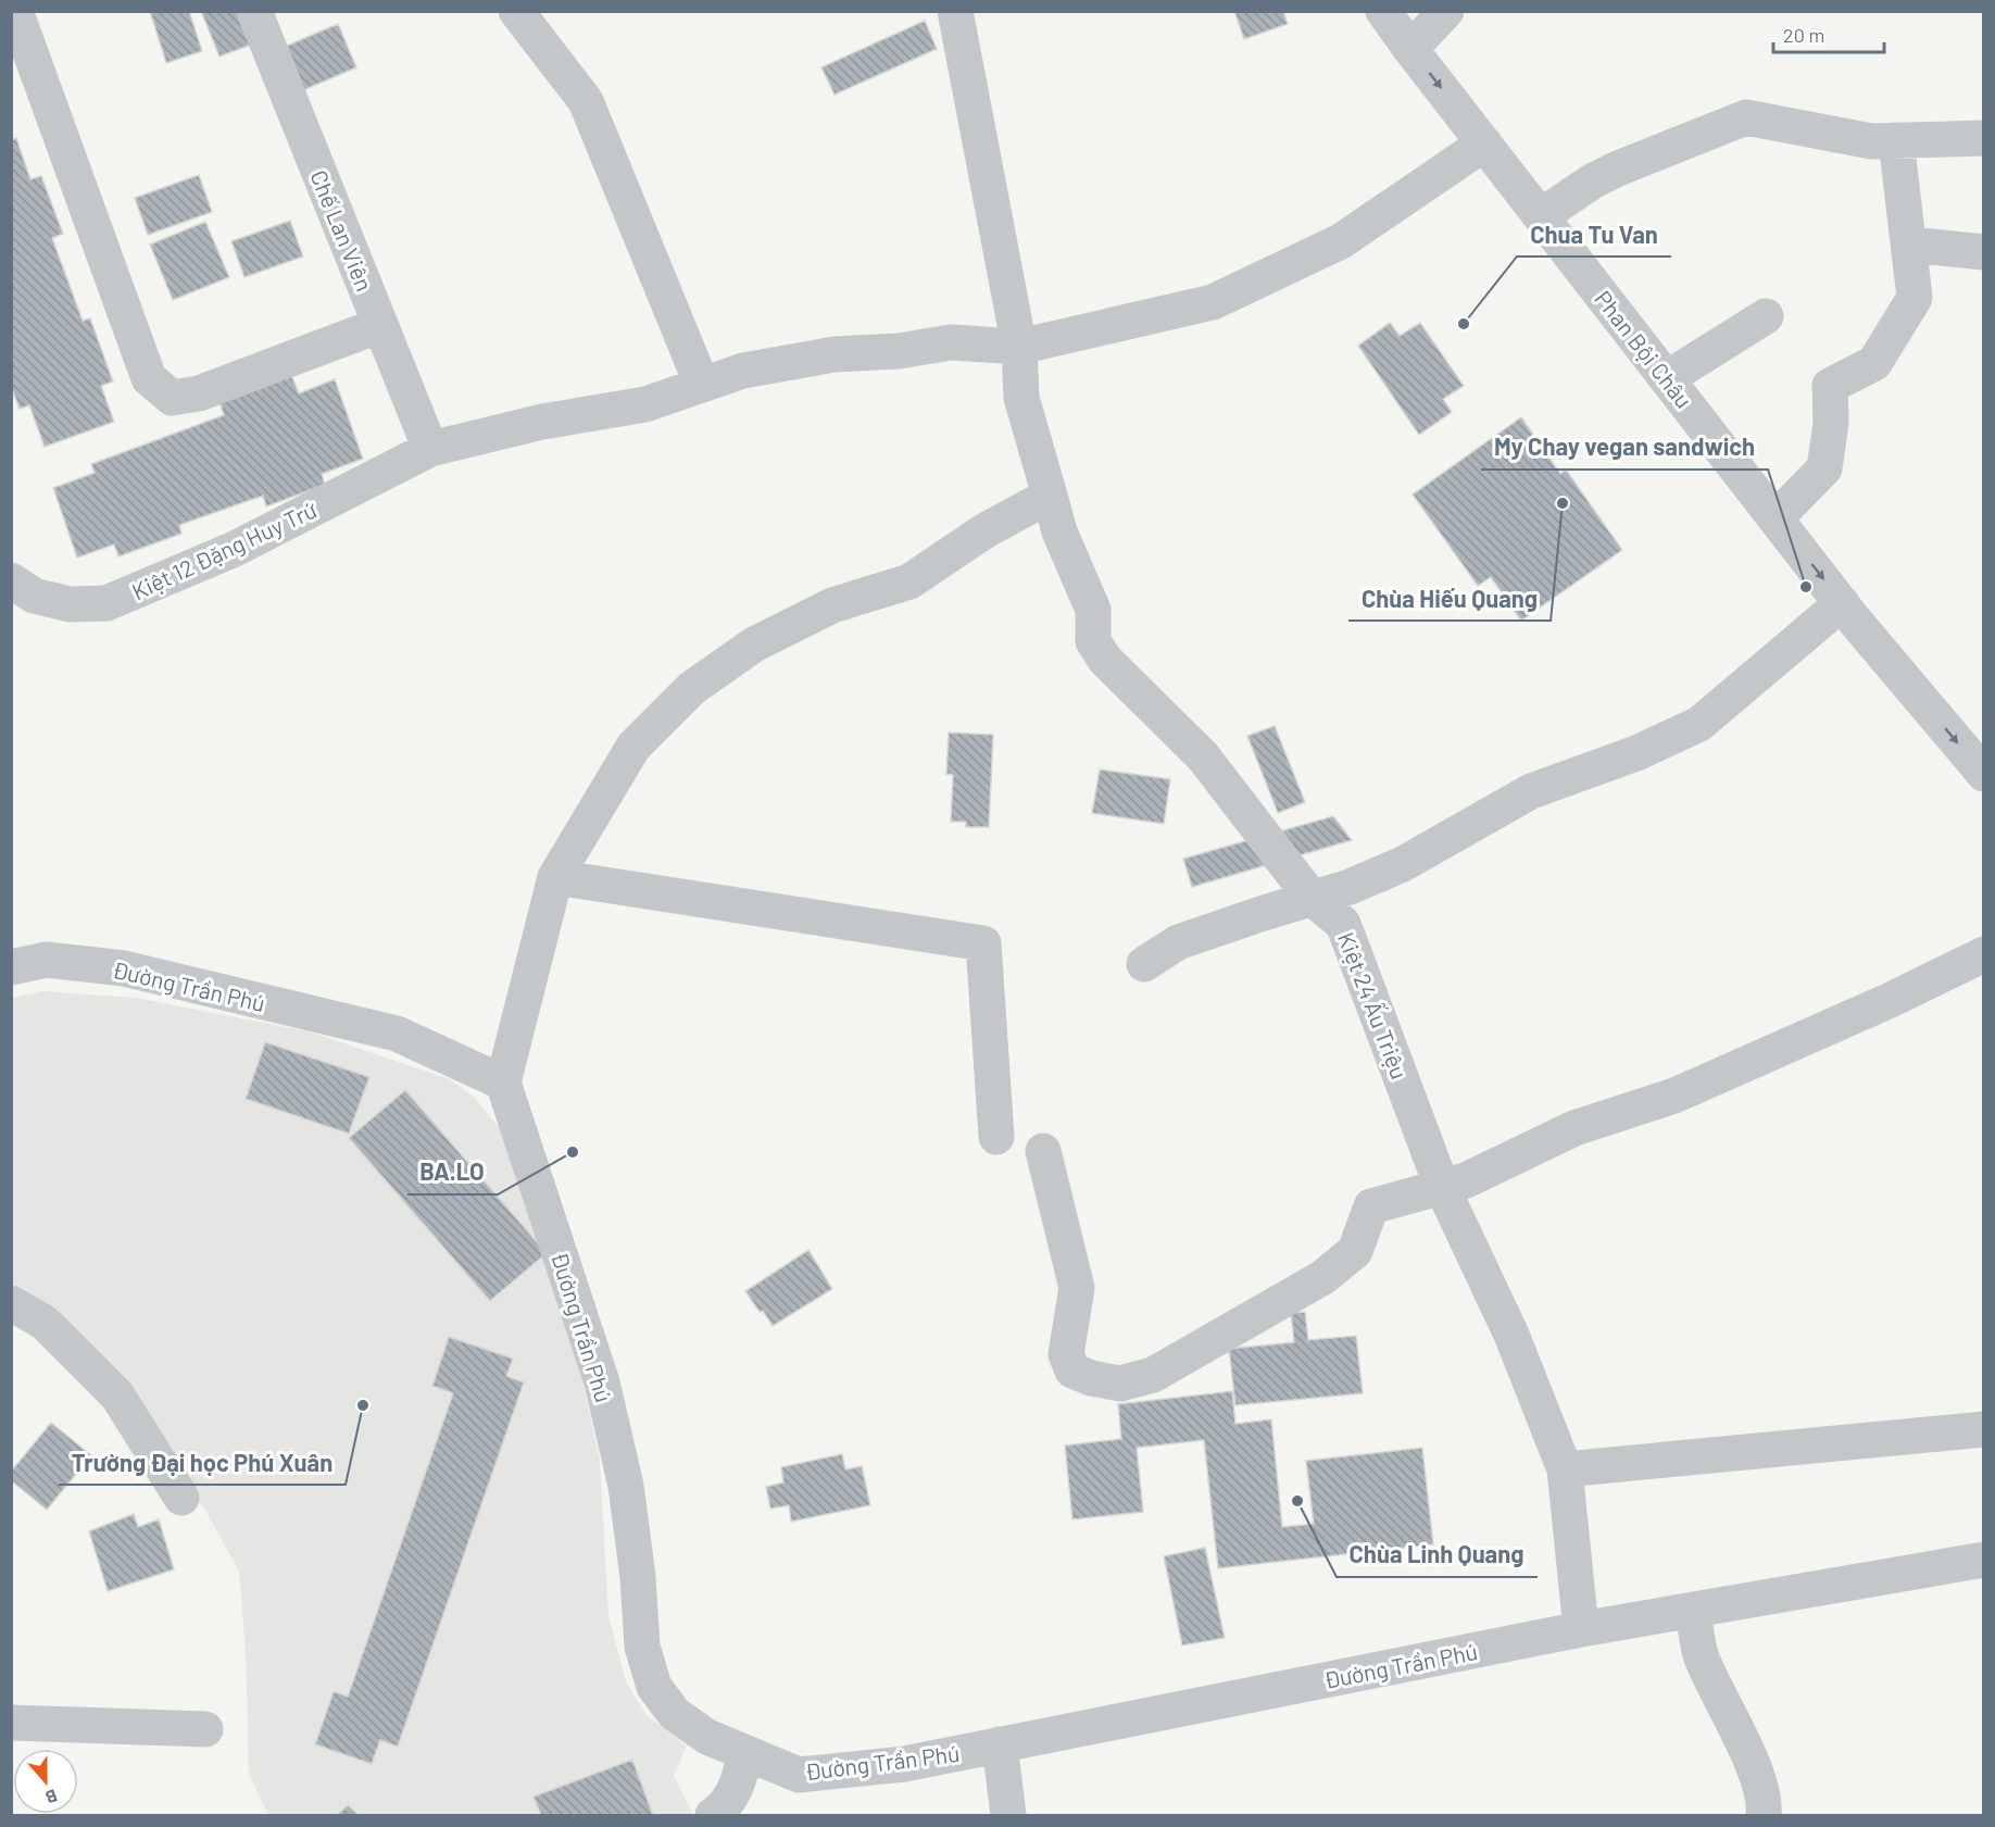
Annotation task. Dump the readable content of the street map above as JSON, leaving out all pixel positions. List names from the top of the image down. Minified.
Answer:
{"streets":{"street":["Chế Lan Viên","Phan Bội Châu","Kiệt 12 Đặng Huy Trứ","Đường Trần Phú","Kiệt 24 Ấu Triệu"]},"crossings":[["Chế Lan Viên","Kiệt 12 Đặng Huy Trứ"],["Phan Bội Châu","Kiệt 12 Đặng Huy Trứ"],["Kiệt 12 Đặng Huy Trứ","Kiệt 24 Ấu Triệu"],["Đường Trần Phú","Kiệt 24 Ấu Triệu"]],"one_way":["Phan Bội Châu"],"places":["Chua Tu Van","Chùa Hiếu Quang","My Chay vegan sandwich","BA.LO","Trường Đại học Phú Xuân","Chùa Linh Quang"],"scale_bar":"20 m","north":"bottom"}
